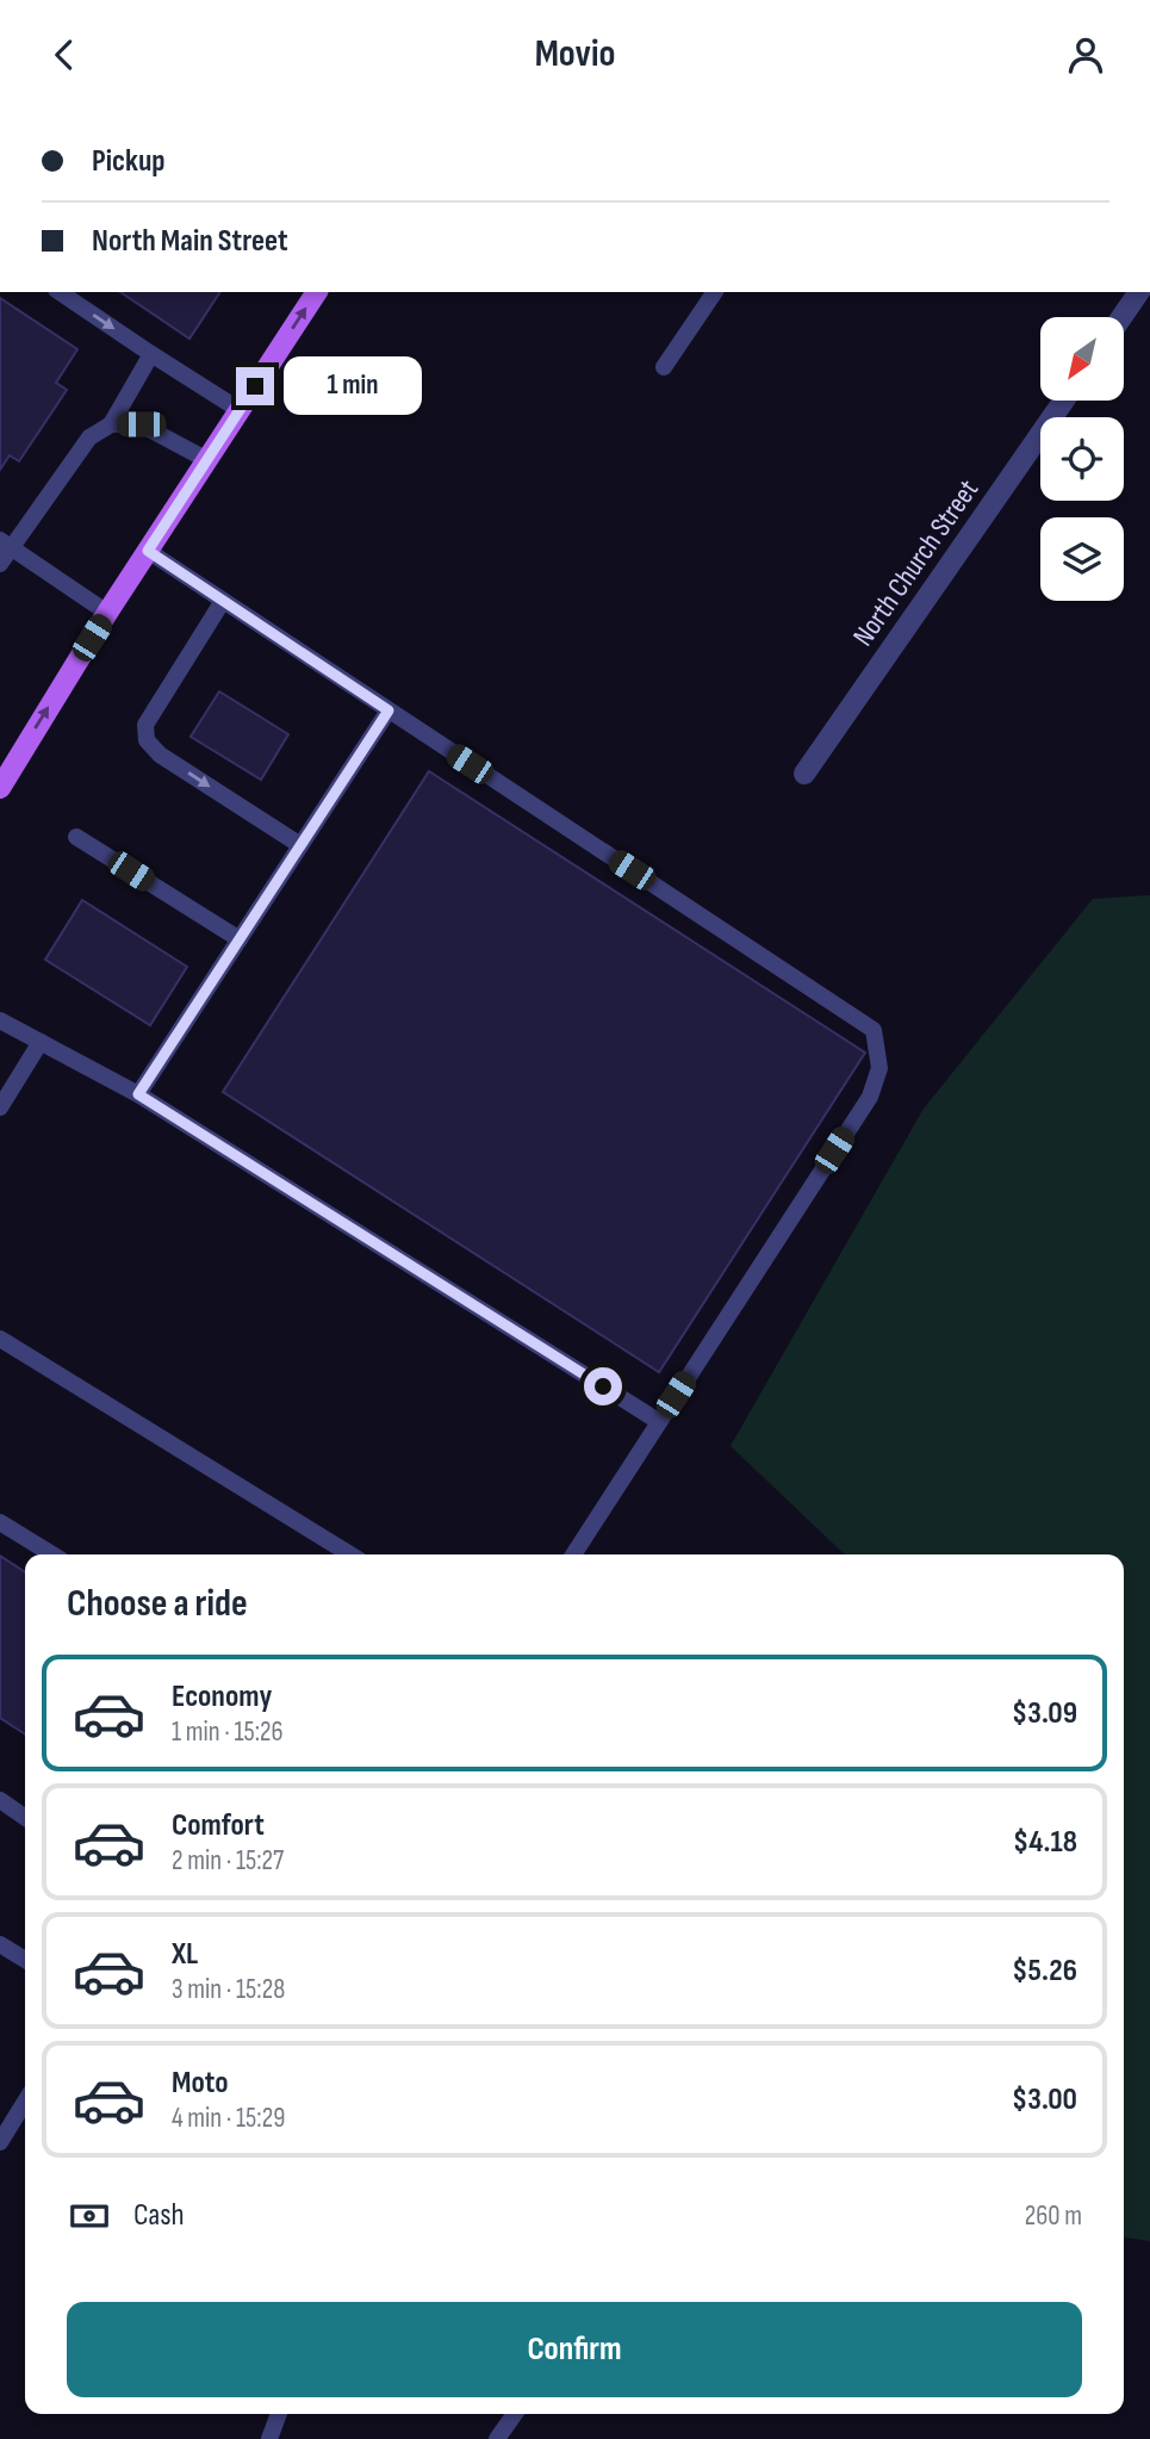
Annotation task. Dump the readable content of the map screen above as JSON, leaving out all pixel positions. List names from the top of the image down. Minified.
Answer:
{"streets":{"street":["North Church Street"]},"north":"bottom left","page":{"header":"Movio","banner":["Pickup","North Main Street"],"bubble":"1 min","heading":"Choose a ride","list":[{"name":"Economy","note":"1 min · 15:26","value":"$3.09"},{"name":"Comfort","note":"2 min · 15:27","value":"$4.18"},{"name":"XL","note":"3 min · 15:28","value":"$5.26"},{"name":"Moto","note":"4 min · 15:29","value":"$3.00"}],"pay":["Cash","260 m"],"buttons":"Confirm"}}
